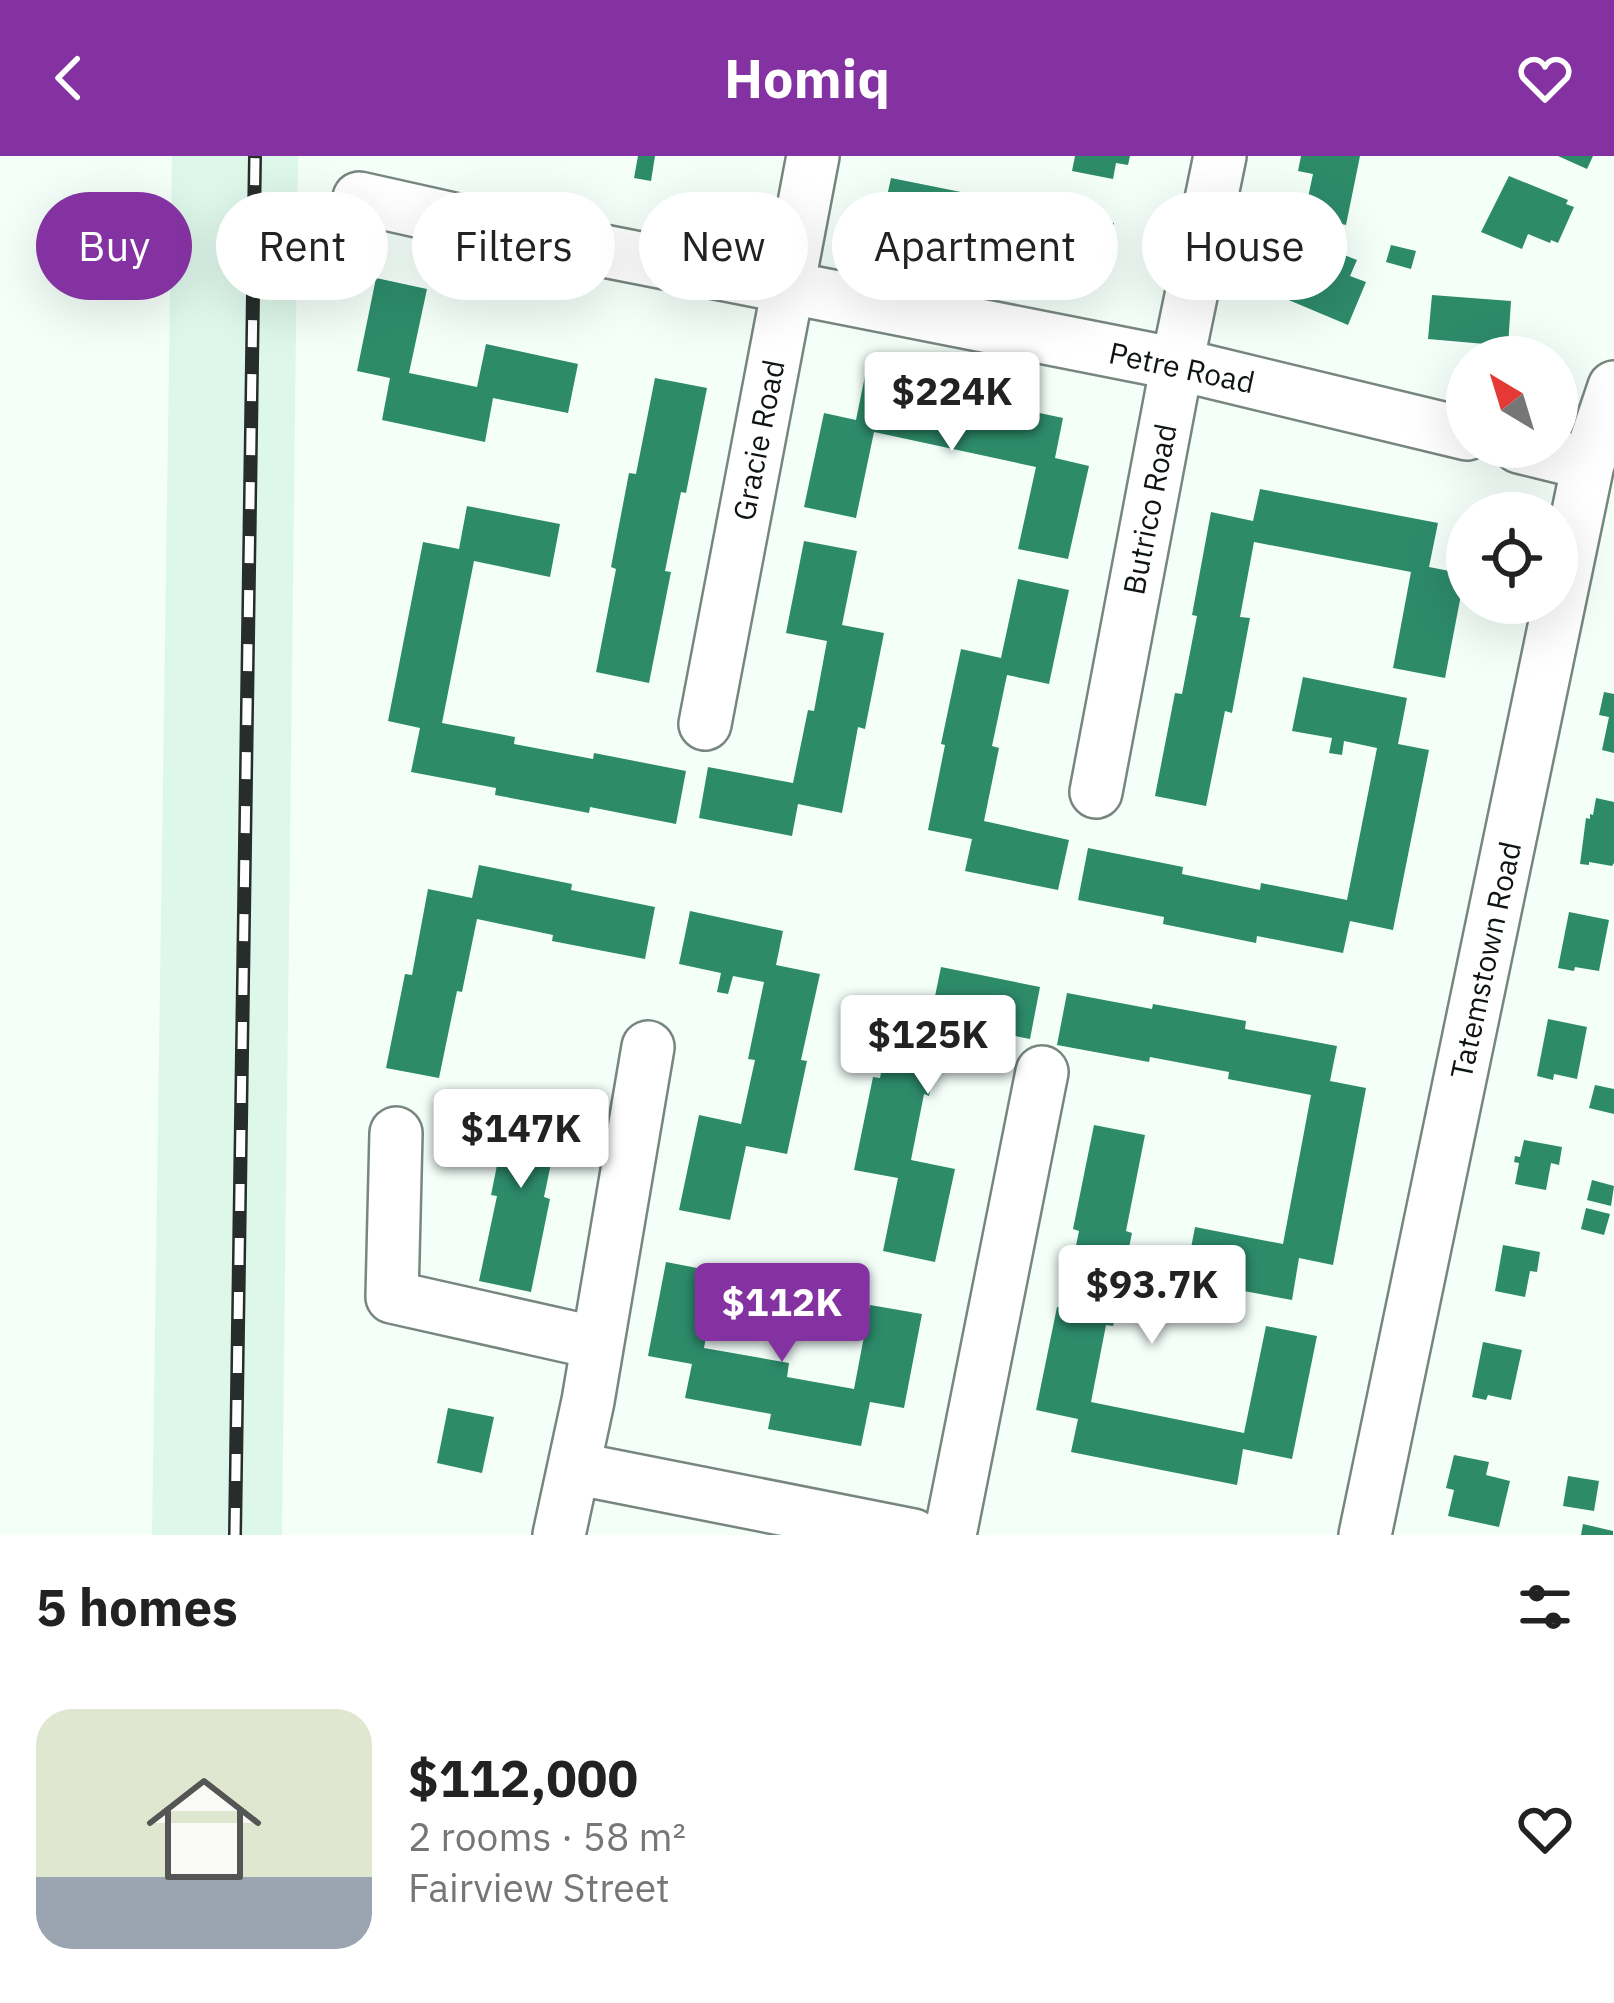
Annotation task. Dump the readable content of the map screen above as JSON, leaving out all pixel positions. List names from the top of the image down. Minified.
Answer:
{"streets":{"street":["Petre Road","Gracie Road","Butrico Road","Tatemstown Road"]},"crossings":[["Petre Road","Butrico Road"]],"north":"top left","page":{"header":"Homiq","chip":["Buy","Rent","Filters","New","Apartment","House"],"price":["$224K","$125K","$147K","$93.7K","$112K"],"heading":"5 homes","list":[{"name":"$112,000","note":"2 rooms · 58 m² · Fairview Street"}]}}
